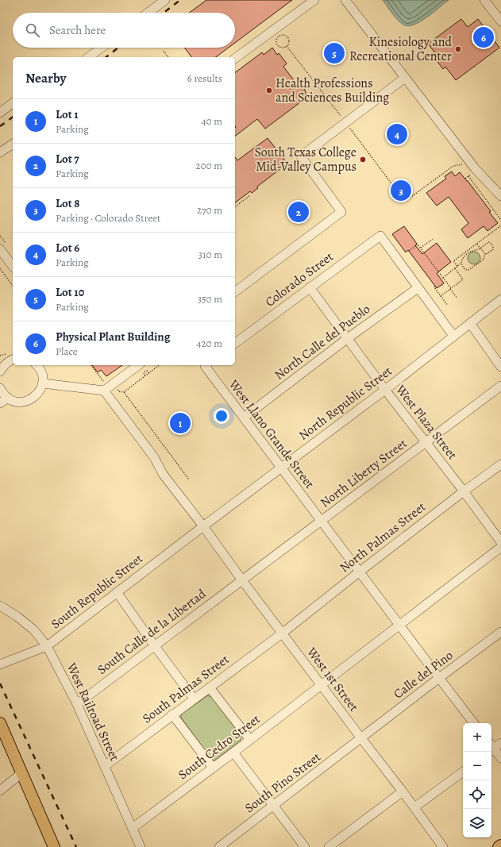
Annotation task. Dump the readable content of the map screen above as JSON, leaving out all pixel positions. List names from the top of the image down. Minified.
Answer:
{"streets":{"street":["Colorado Street","North Calle del Pueblo","North Republic Street","West Plaza Street","West Llano Grande Street","North Liberty Street","North Palmas Street","South Republic Street","South Calle de la Libertad","Calle del Pino","West 1st Street","South Palmas Street","West Railroad Street","South Cedro Street","South Pino Street"]},"crossings":[["Colorado Street","North Calle del Pueblo"],["Colorado Street","West Plaza Street"],["North Calle del Pueblo","West Plaza Street"],["North Calle del Pueblo","West Llano Grande Street"],["North Republic Street","West Plaza Street"],["North Republic Street","West Llano Grande Street"],["North Republic Street","South Republic Street"],["North Republic Street","West 1st Street"],["West Plaza Street","North Liberty Street"],["West Plaza Street","North Palmas Street"],["West Llano Grande Street","North Liberty Street"],["West Llano Grande Street","North Palmas Street"],["West Llano Grande Street","Calle del Pino"],["West Llano Grande Street","South Cedro Street"],["North Liberty Street","South Calle de la Libertad"],["North Liberty Street","West 1st Street"],["North Palmas Street","West 1st Street"],["North Palmas Street","South Palmas Street"],["South Republic Street","West 1st Street"],["South Republic Street","West Railroad Street"],["South Calle de la Libertad","West 1st Street"],["South Calle de la Libertad","West Railroad Street"],["Calle del Pino","West 1st Street"],["Calle del Pino","South Pino Street"],["West 1st Street","South Palmas Street"],["West 1st Street","South Cedro Street"],["West 1st Street","South Pino Street"],["South Palmas Street","West Railroad Street"],["West Railroad Street","South Cedro Street"]],"places":["Kinesiology and Recreational Center","Health Professions and Sciences Building","South Texas College Mid-Valley Campus"],"page":{"search":"Search here","pins":["6","5","4","3","2","1"],"heading":["Nearby","6 results"],"list":[{"mark":"1","name":"Lot 1","note":"Parking","value":"40 m"},{"mark":"2","name":"Lot 7","note":"Parking","value":"200 m"},{"mark":"3","name":"Lot 8","note":"Parking · Colorado Street","value":"270 m"},{"mark":"4","name":"Lot 6","note":"Parking","value":"310 m"},{"mark":"5","name":"Lot 10","note":"Parking","value":"350 m"},{"mark":"6","name":"Physical Plant Building","note":"Place","value":"420 m"}],"map_buttons":["+","−"]}}
